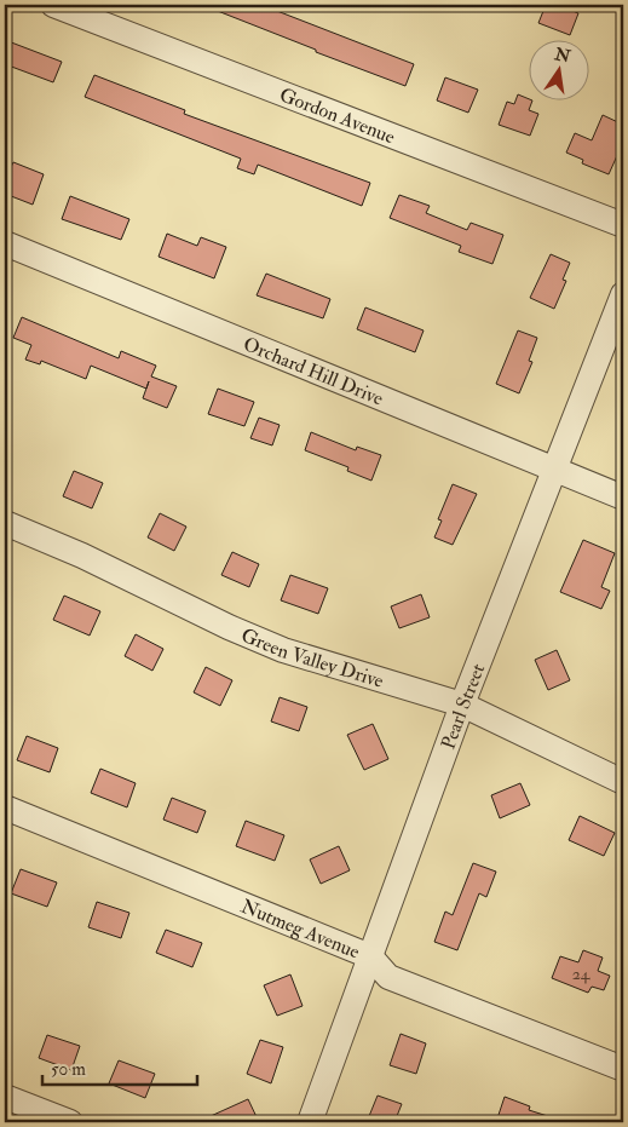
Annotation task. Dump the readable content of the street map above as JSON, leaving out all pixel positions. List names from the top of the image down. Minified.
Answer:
{"streets":{"street":["Gordon Avenue","Orchard Hill Drive","Green Valley Drive","Pearl Street","Nutmeg Avenue"]},"crossings":[["Orchard Hill Drive","Pearl Street"],["Green Valley Drive","Pearl Street"],["Pearl Street","Nutmeg Avenue"]],"house_numbers":["24"],"scale_bar":"50 m","north":"top"}
